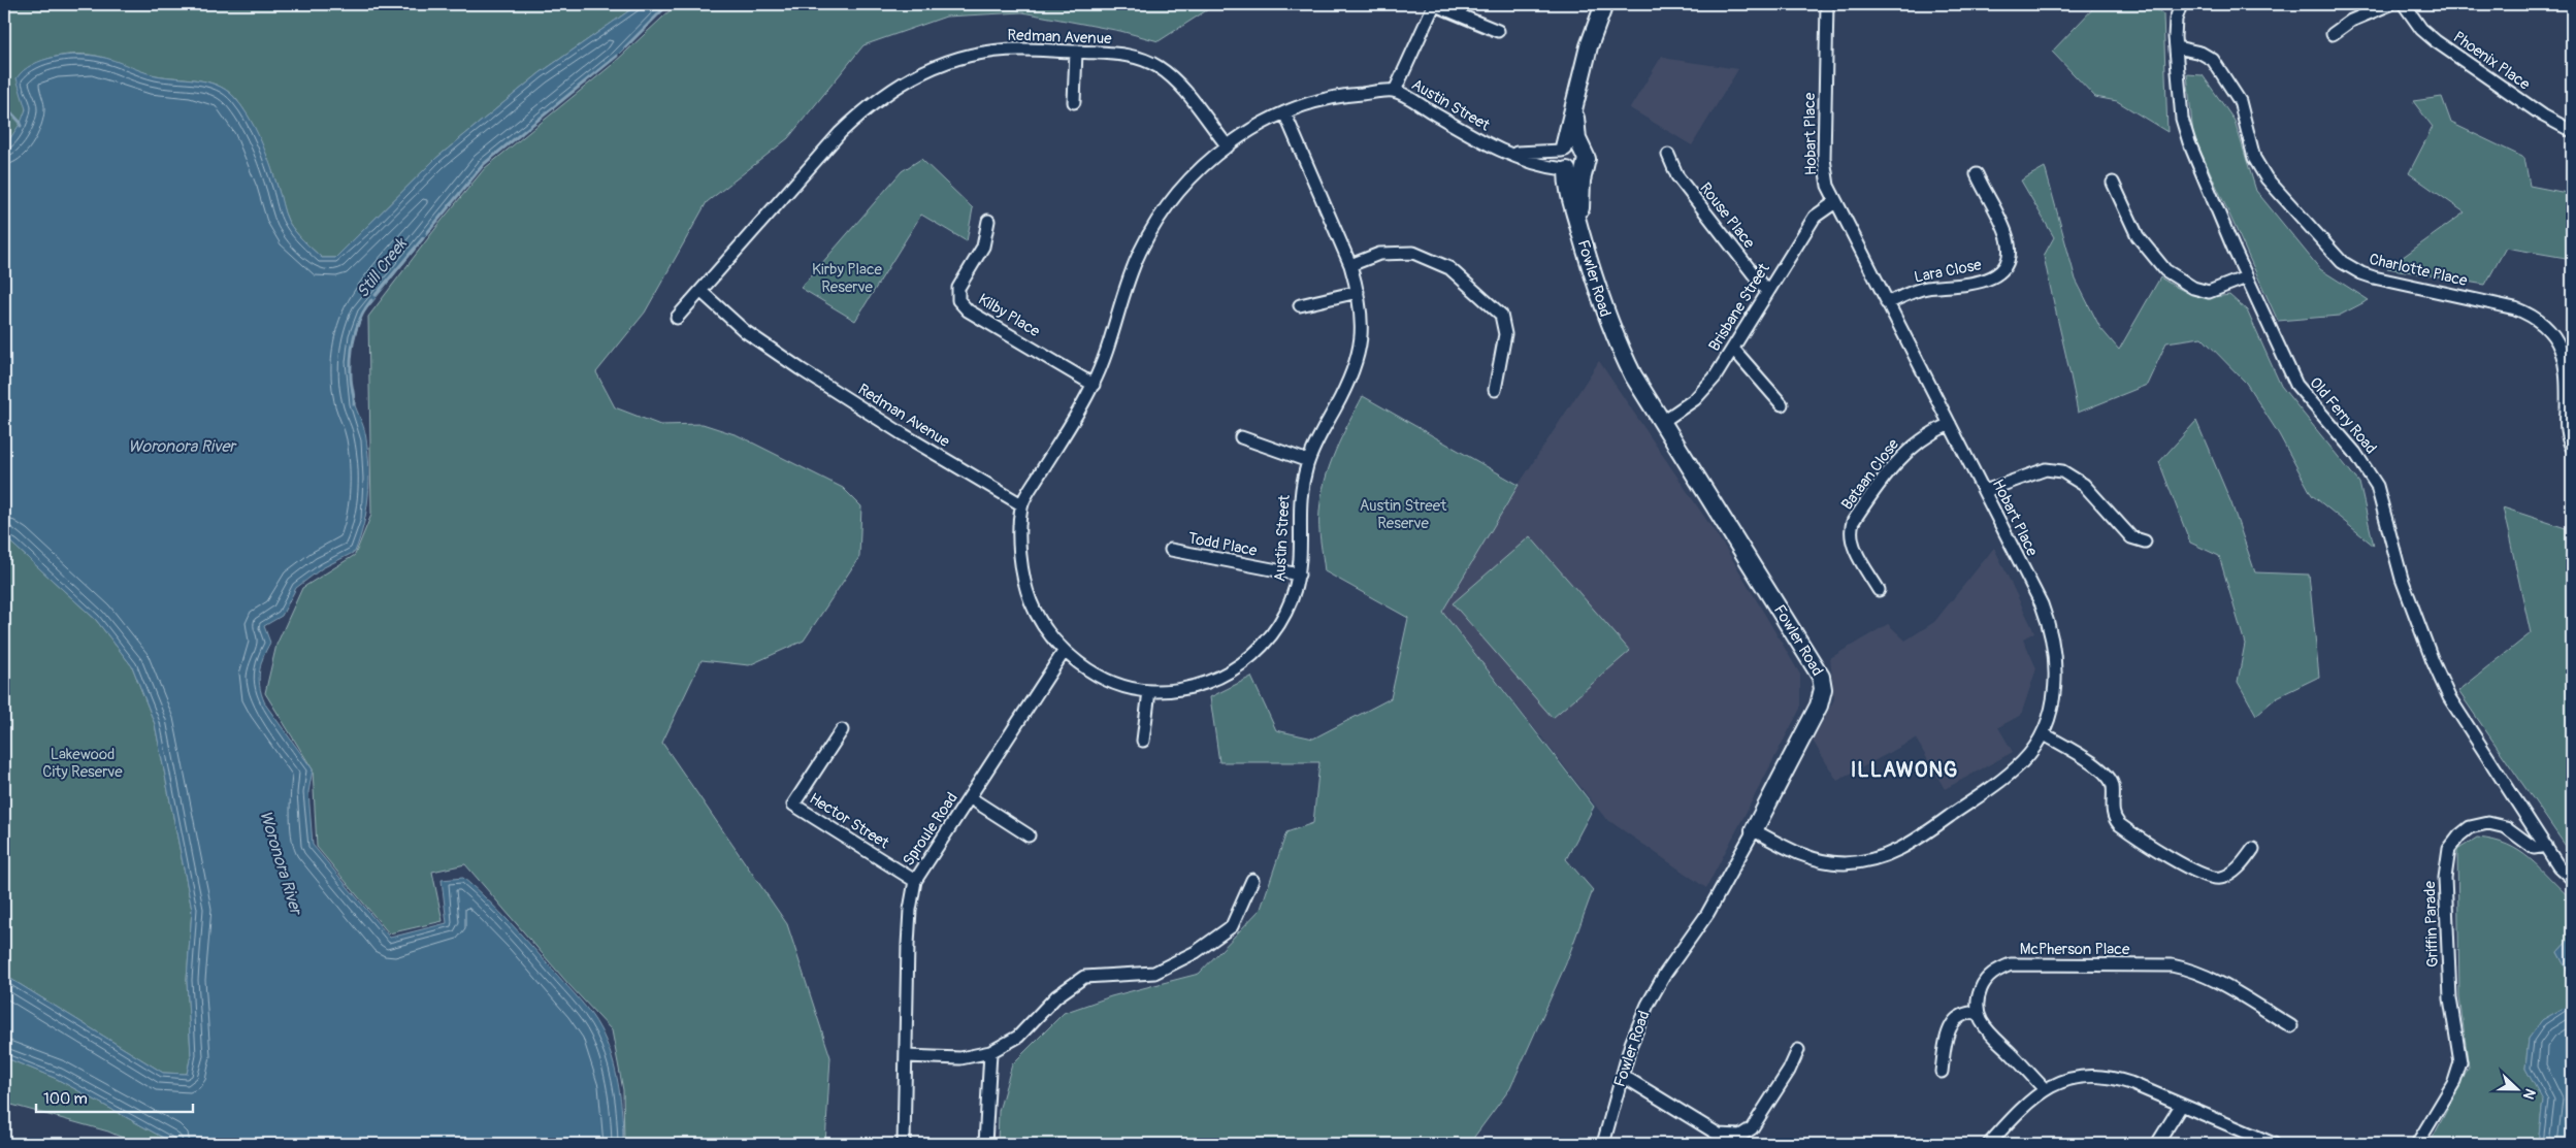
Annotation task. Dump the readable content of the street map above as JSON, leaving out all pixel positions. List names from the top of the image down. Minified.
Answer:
{"streets":{"street":["Redman Avenue","Phoenix Place","Austin Street","Hobart Place","Rouse Place","Charlotte Place","Lara Close","Fowler Road","Brisbane Street","Kilby Place","Old Ferry Road","Bataan Close","Todd Place","Hector Street","Sproule Road","Griffin Parade","McPherson Place"]},"crossings":[["Redman Avenue","Austin Street"],["Austin Street","Fowler Road"],["Austin Street","Kilby Place"],["Austin Street","Todd Place"],["Austin Street","Sproule Road"],["Hobart Place","Lara Close"],["Hobart Place","Fowler Road"],["Hobart Place","Brisbane Street"],["Hobart Place","Bataan Close"],["Rouse Place","Brisbane Street"],["Charlotte Place","Old Ferry Road"],["Fowler Road","Brisbane Street"],["Old Ferry Road","Griffin Parade"],["Hector Street","Sproule Road"]],"districts":["ILLAWONG"],"water":["Still Creek","Woronora River"],"parks":["Kirby Place Reserve","Austin Street Reserve","Lakewood City Reserve"],"scale_bar":"100 m","north":"right"}
